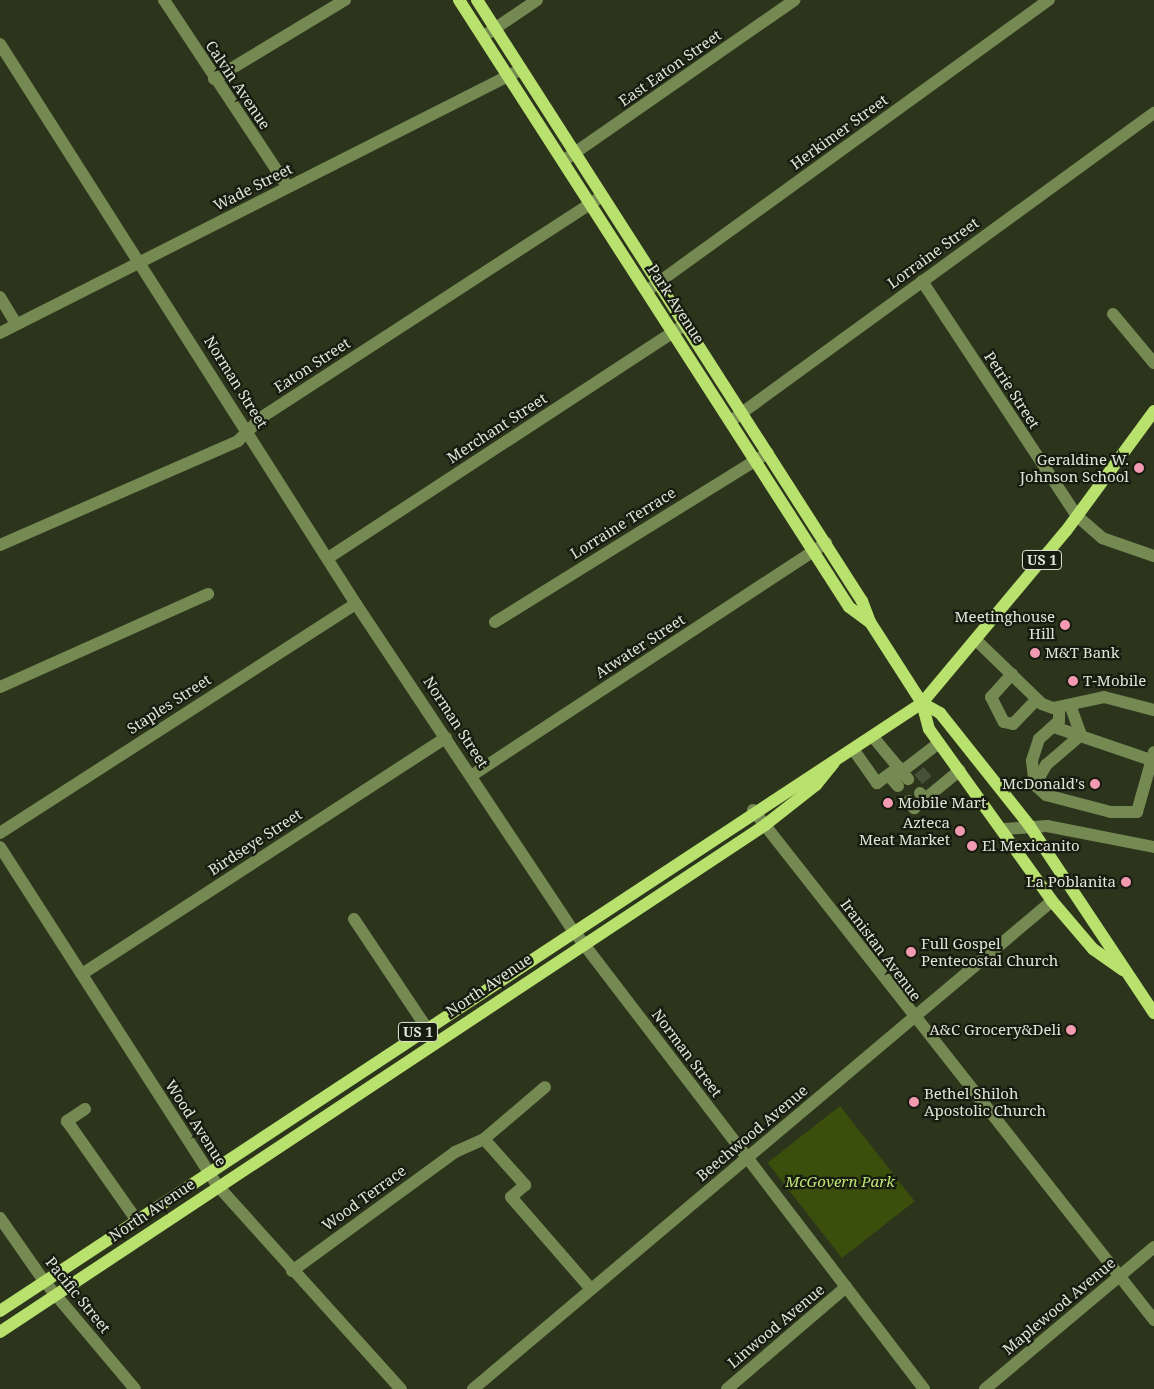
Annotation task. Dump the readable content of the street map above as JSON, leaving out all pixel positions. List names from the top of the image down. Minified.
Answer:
{"streets":{"main road":["Park Avenue","US 1","North Avenue"],"street":["East Eaton Street","Calvin Avenue","Herkimer Street","Wade Street","Lorraine Street","Eaton Street","Norman Street","Petrie Street","Merchant Street","Lorraine Terrace","Atwater Street","Staples Street","Birdseye Street","Iranistan Avenue","Wood Avenue","Beechwood Avenue","Wood Terrace","Pacific Street","Maplewood Avenue","Linwood Avenue"]},"crossings":[["East Eaton Street","Park Avenue"],["Calvin Avenue","Wade Street"],["Herkimer Street","Park Avenue"],["Wade Street","Park Avenue"],["Wade Street","Norman Street"],["Lorraine Street","Park Avenue"],["Lorraine Street","Petrie Street"],["Park Avenue","Eaton Street"],["Park Avenue","Merchant Street"],["Park Avenue","Lorraine Terrace"],["Park Avenue","Atwater Street"],["Park Avenue","North Avenue"],["Park Avenue","Beechwood Avenue"],["Eaton Street","Norman Street"],["Norman Street","Merchant Street"],["Norman Street","Atwater Street"],["Norman Street","Staples Street"],["Norman Street","Birdseye Street"],["Norman Street","North Avenue"],["Norman Street","Beechwood Avenue"],["Norman Street","Linwood Avenue"],["Petrie Street","North Avenue"],["Birdseye Street","Wood Avenue"],["Iranistan Avenue","North Avenue"],["Iranistan Avenue","Beechwood Avenue"],["Iranistan Avenue","Maplewood Avenue"],["North Avenue","Wood Avenue"],["North Avenue","Pacific Street"],["Wood Avenue","Wood Terrace"]],"parks":["McGovern Park"],"places":["Geraldine W. Johnson School","Meetinghouse Hill","M&T Bank","T-Mobile","McDonald's","Mobile Mart","Azteca Meat Market","El Mexicanito","La Poblanita","Full Gospel Pentecostal Church","A&C Grocery&Deli","Bethel Shiloh Apostolic Church"]}
